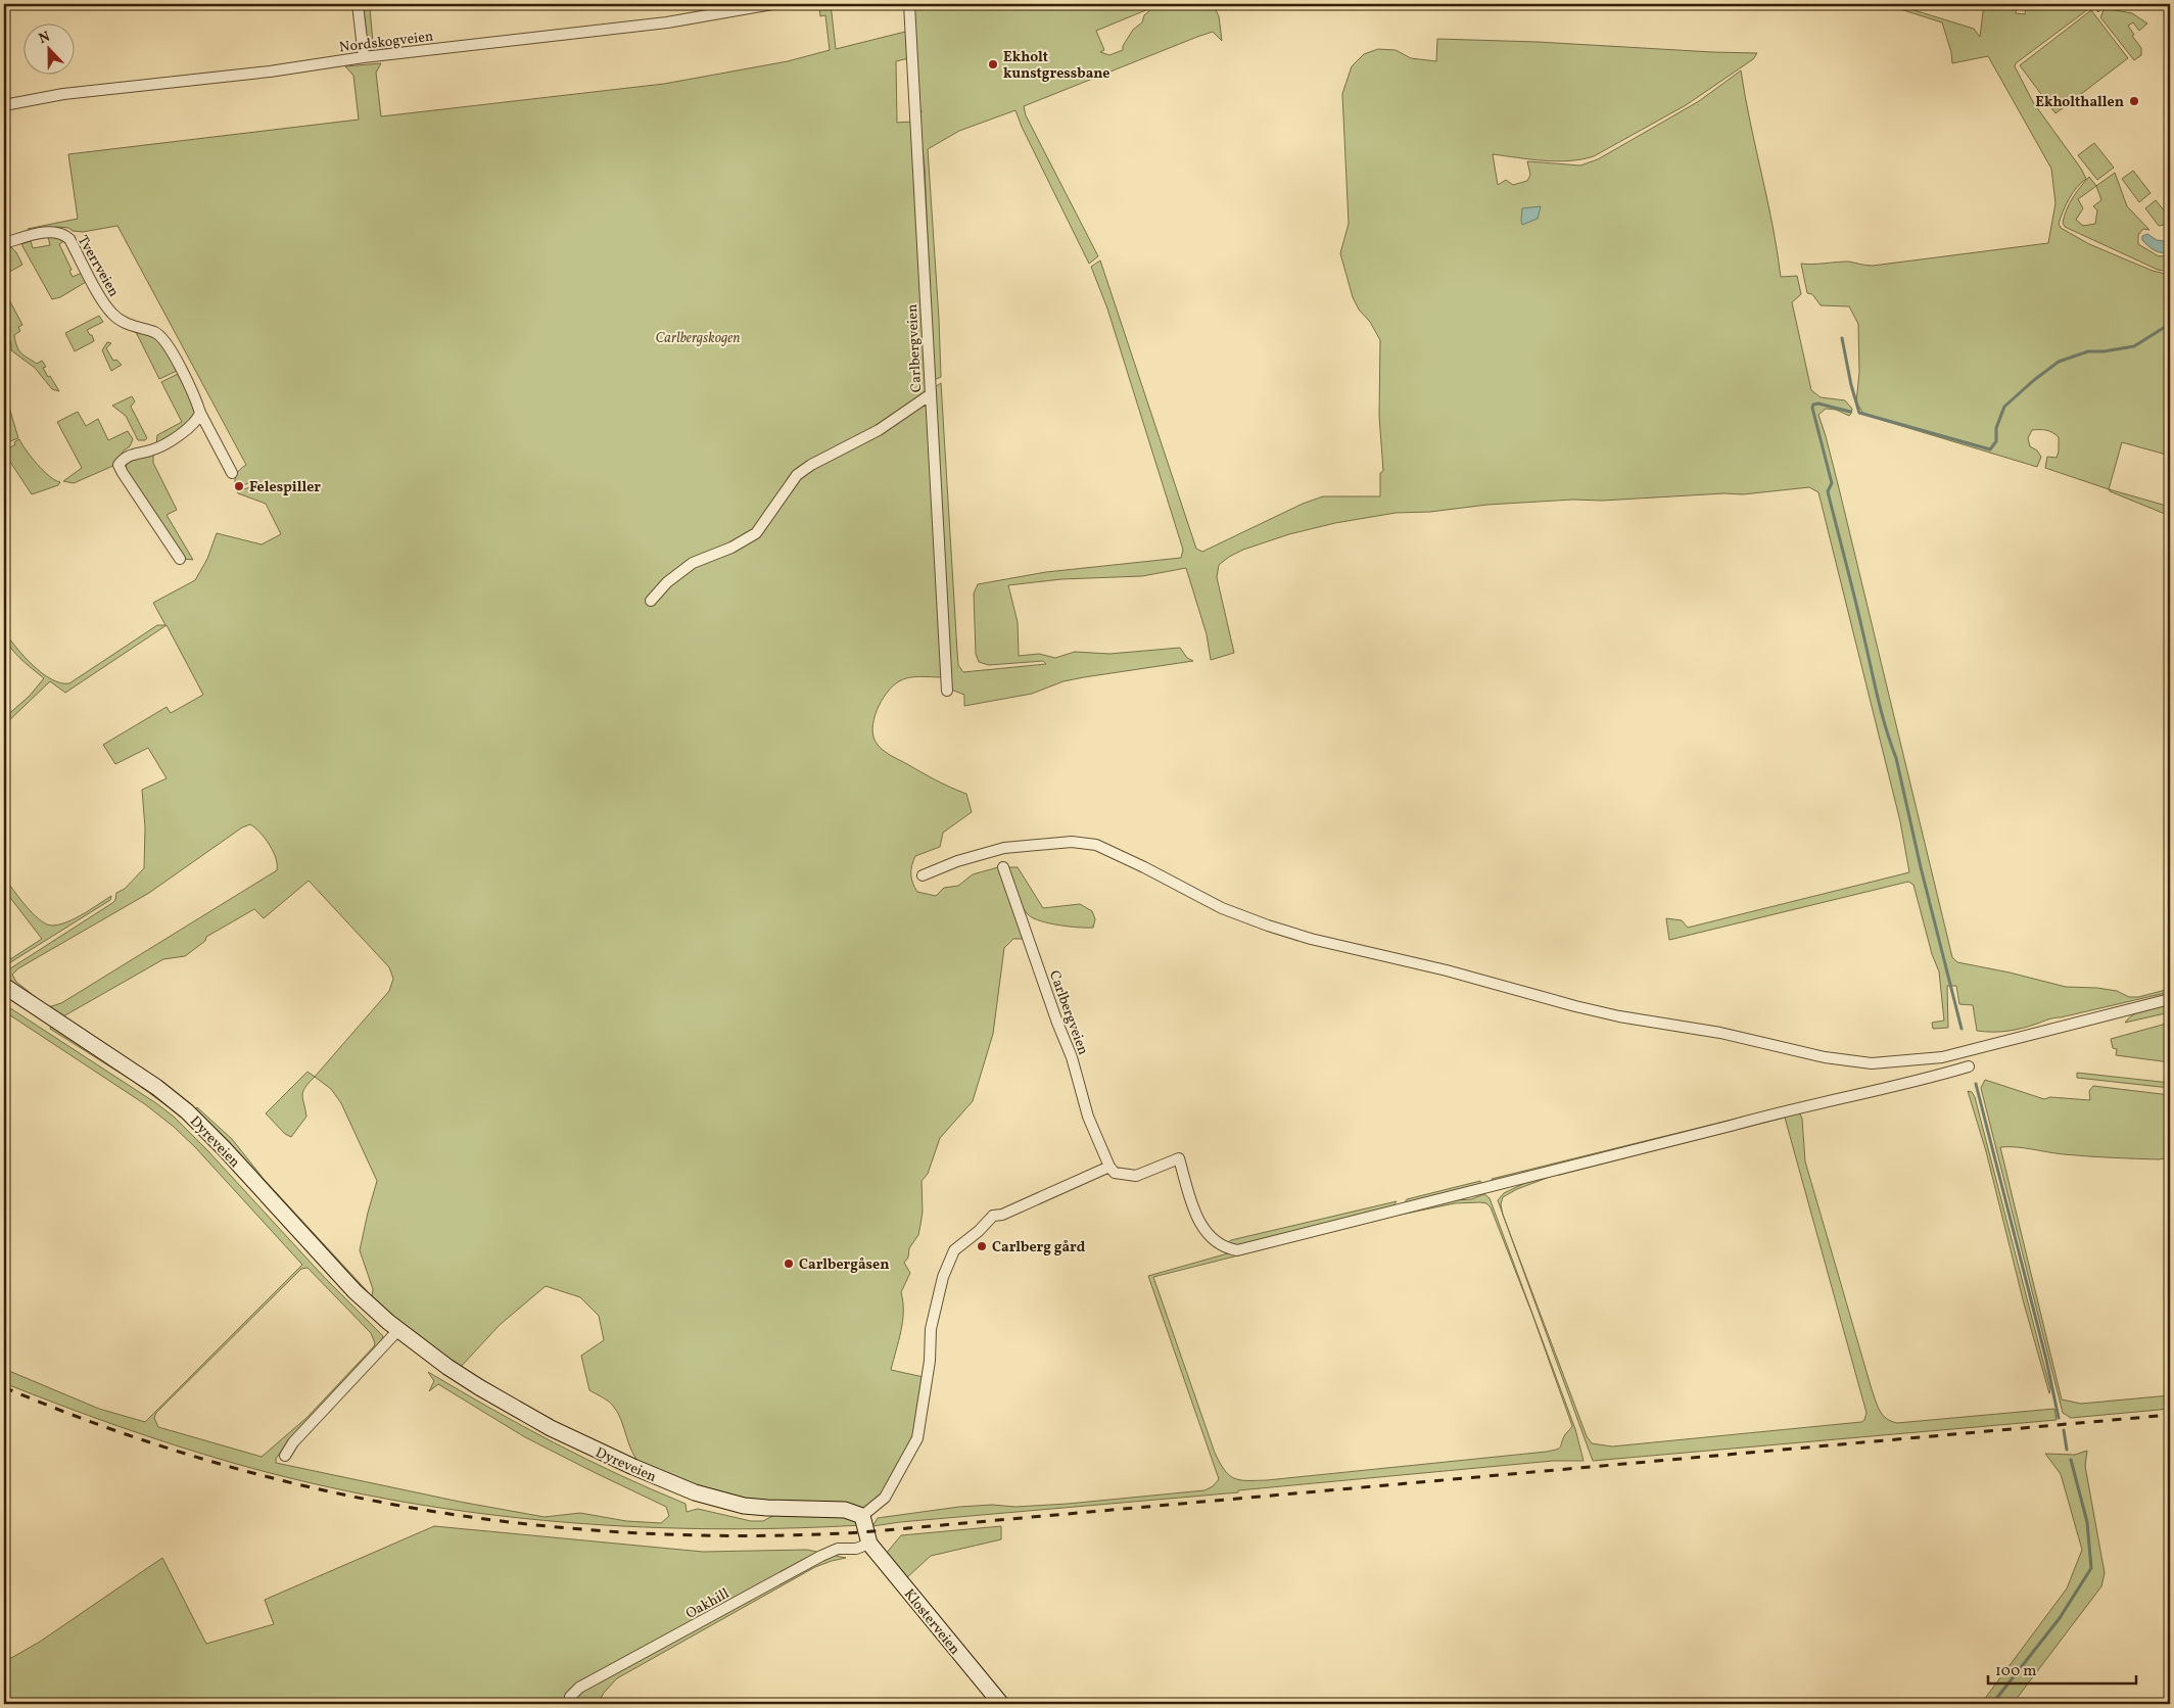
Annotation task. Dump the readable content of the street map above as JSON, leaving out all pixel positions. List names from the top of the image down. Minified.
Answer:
{"streets":{"main road":["Dyreveien","Klosterveien"],"street":["Nordskogveien","Tverrveien","Carlbergveien","Oakhill"]},"crossings":[["Oakhill","Klosterveien"]],"parks":["Carlbergskogen"],"places":["Ekholt kunstgressbane","Ekholthallen","Felespiller","Carlberg gård","Carlbergåsen"],"scale_bar":"100 m","north":"top"}
